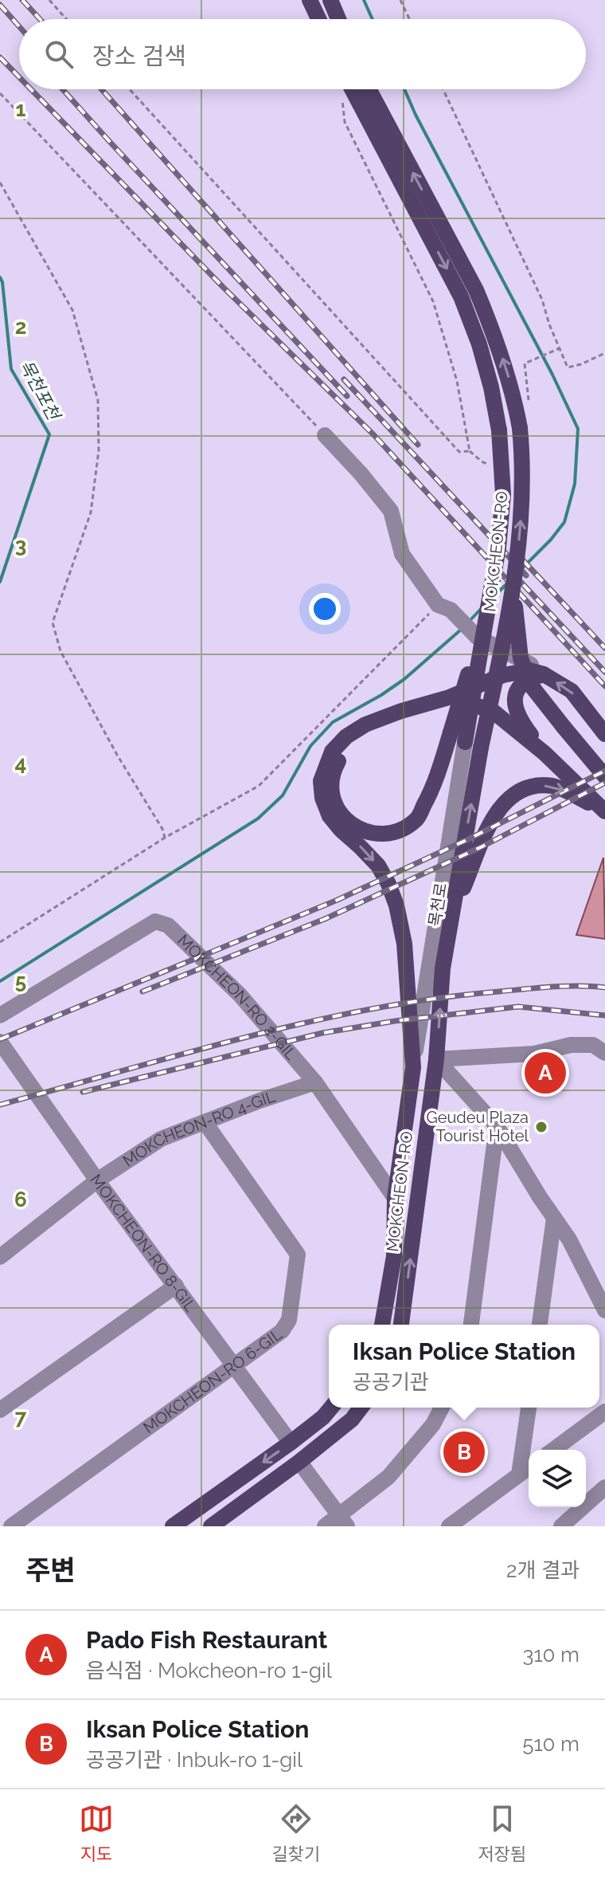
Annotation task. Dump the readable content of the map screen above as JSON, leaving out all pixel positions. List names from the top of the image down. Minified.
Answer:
{"streets":{"main road":["MOKCHEON-RO"],"street":["목천로","MOKCHEON-RO 2-GIL","MOKCHEON-RO 4-GIL","MOKCHEON-RO 8-GIL","MOKCHEON-RO 6-GIL"]},"crossings":[["MOKCHEON-RO","목천로"],["MOKCHEON-RO","MOKCHEON-RO 2-GIL"],["MOKCHEON-RO 2-GIL","MOKCHEON-RO 4-GIL"],["MOKCHEON-RO 4-GIL","MOKCHEON-RO 8-GIL"],["MOKCHEON-RO 4-GIL","MOKCHEON-RO 6-GIL"],["MOKCHEON-RO 8-GIL","MOKCHEON-RO 6-GIL"]],"water":["목천포천"],"places":["Geudeu Plaza Tourist Hotel"],"page":{"search":"장소 검색","pins":["A","B"],"popup":["Iksan Police Station","공공기관"],"heading":["주변","2개 결과"],"list":[{"mark":"A","name":"Pado Fish Restaurant","note":"음식점 · Mokcheon-ro 1-gil","value":"310 m"},{"mark":"B","name":"Iksan Police Station","note":"공공기관 · Inbuk-ro 1-gil","value":"510 m"}],"nav":["지도","길찾기","저장됨"]},"grid":{"rows":["1","2","3","4","5","6","7"]}}
